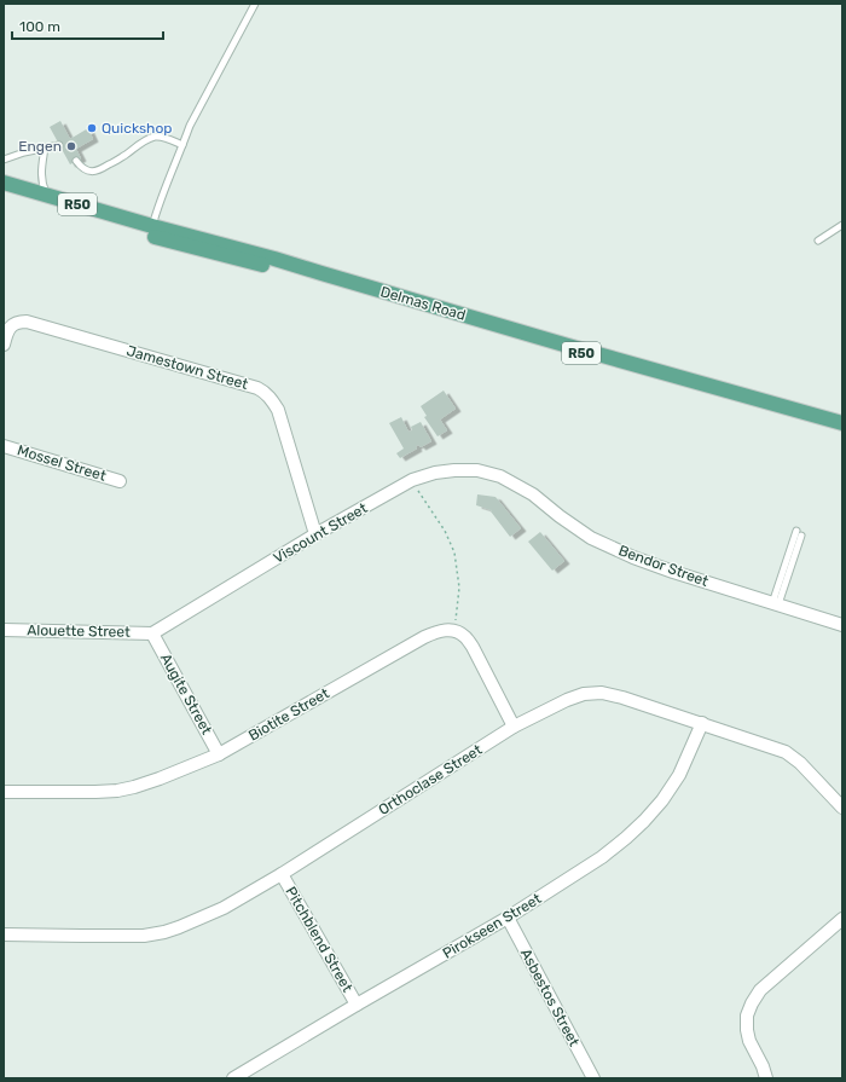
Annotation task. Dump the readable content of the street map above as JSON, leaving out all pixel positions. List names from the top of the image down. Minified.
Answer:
{"streets":{"main road":["R50","Delmas Road"],"street":["Jamestown Street","Mossel Street","Viscount Street","Bendor Street","Alouette Street","Augite Street","Biotite Street","Orthoclase Street","Pirokseen Street","Pitchblend Street","Asbestos Street"]},"crossings":[["Jamestown Street","Viscount Street"],["Viscount Street","Bendor Street"],["Viscount Street","Alouette Street"],["Viscount Street","Augite Street"],["Alouette Street","Augite Street"],["Augite Street","Biotite Street"],["Orthoclase Street","Pirokseen Street"],["Orthoclase Street","Pitchblend Street"],["Pirokseen Street","Pitchblend Street"],["Pirokseen Street","Asbestos Street"]],"places":["Quickshop","Engen"],"scale_bar":"100 m"}
